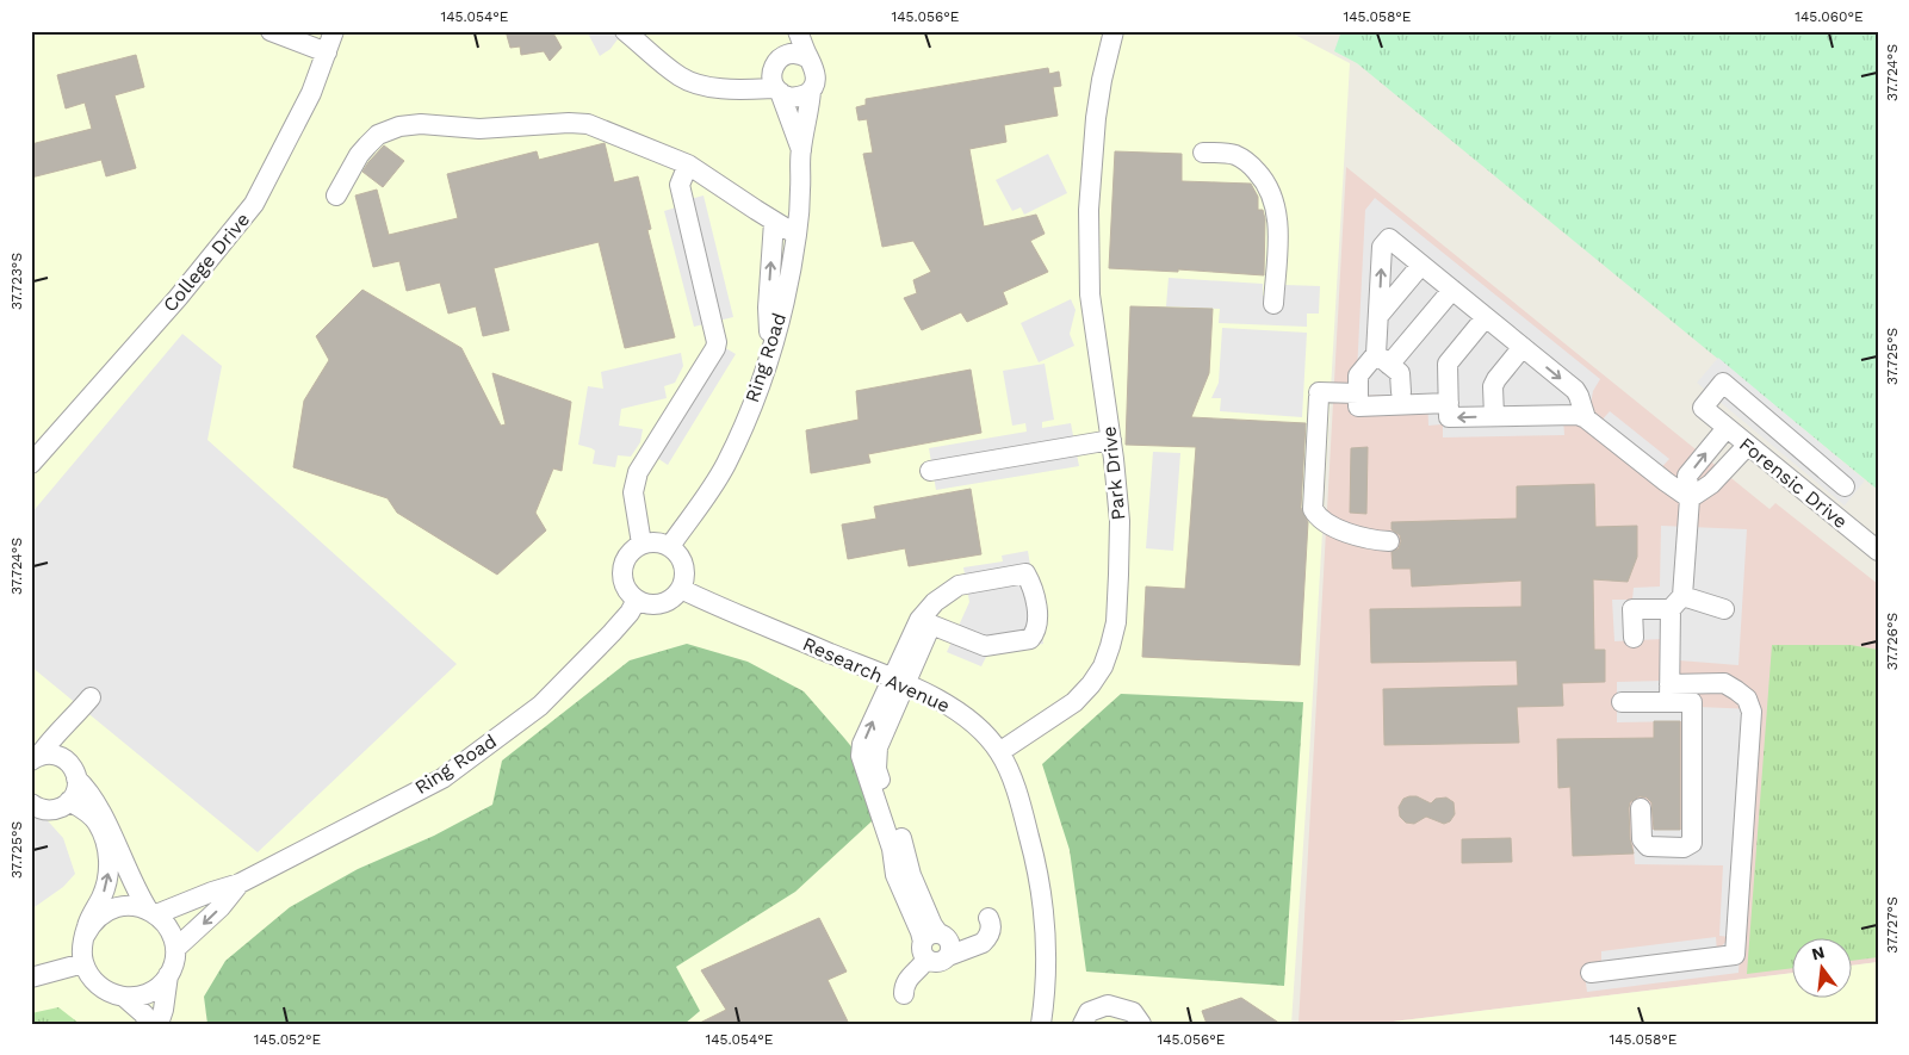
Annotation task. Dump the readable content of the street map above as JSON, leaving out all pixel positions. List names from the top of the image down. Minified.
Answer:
{"streets":{"street":["College Drive","Ring Road","Park Drive","Forensic Drive","Research Avenue"]},"crossings":[["Ring Road","Research Avenue"],["Park Drive","Research Avenue"]],"north":"top","coordinates":["145.054°E","145.056°E","145.058°E","145.060°E","37.724°S","37.723°S","37.725°S","37.726°S","37.727°S","145.052°E"]}
